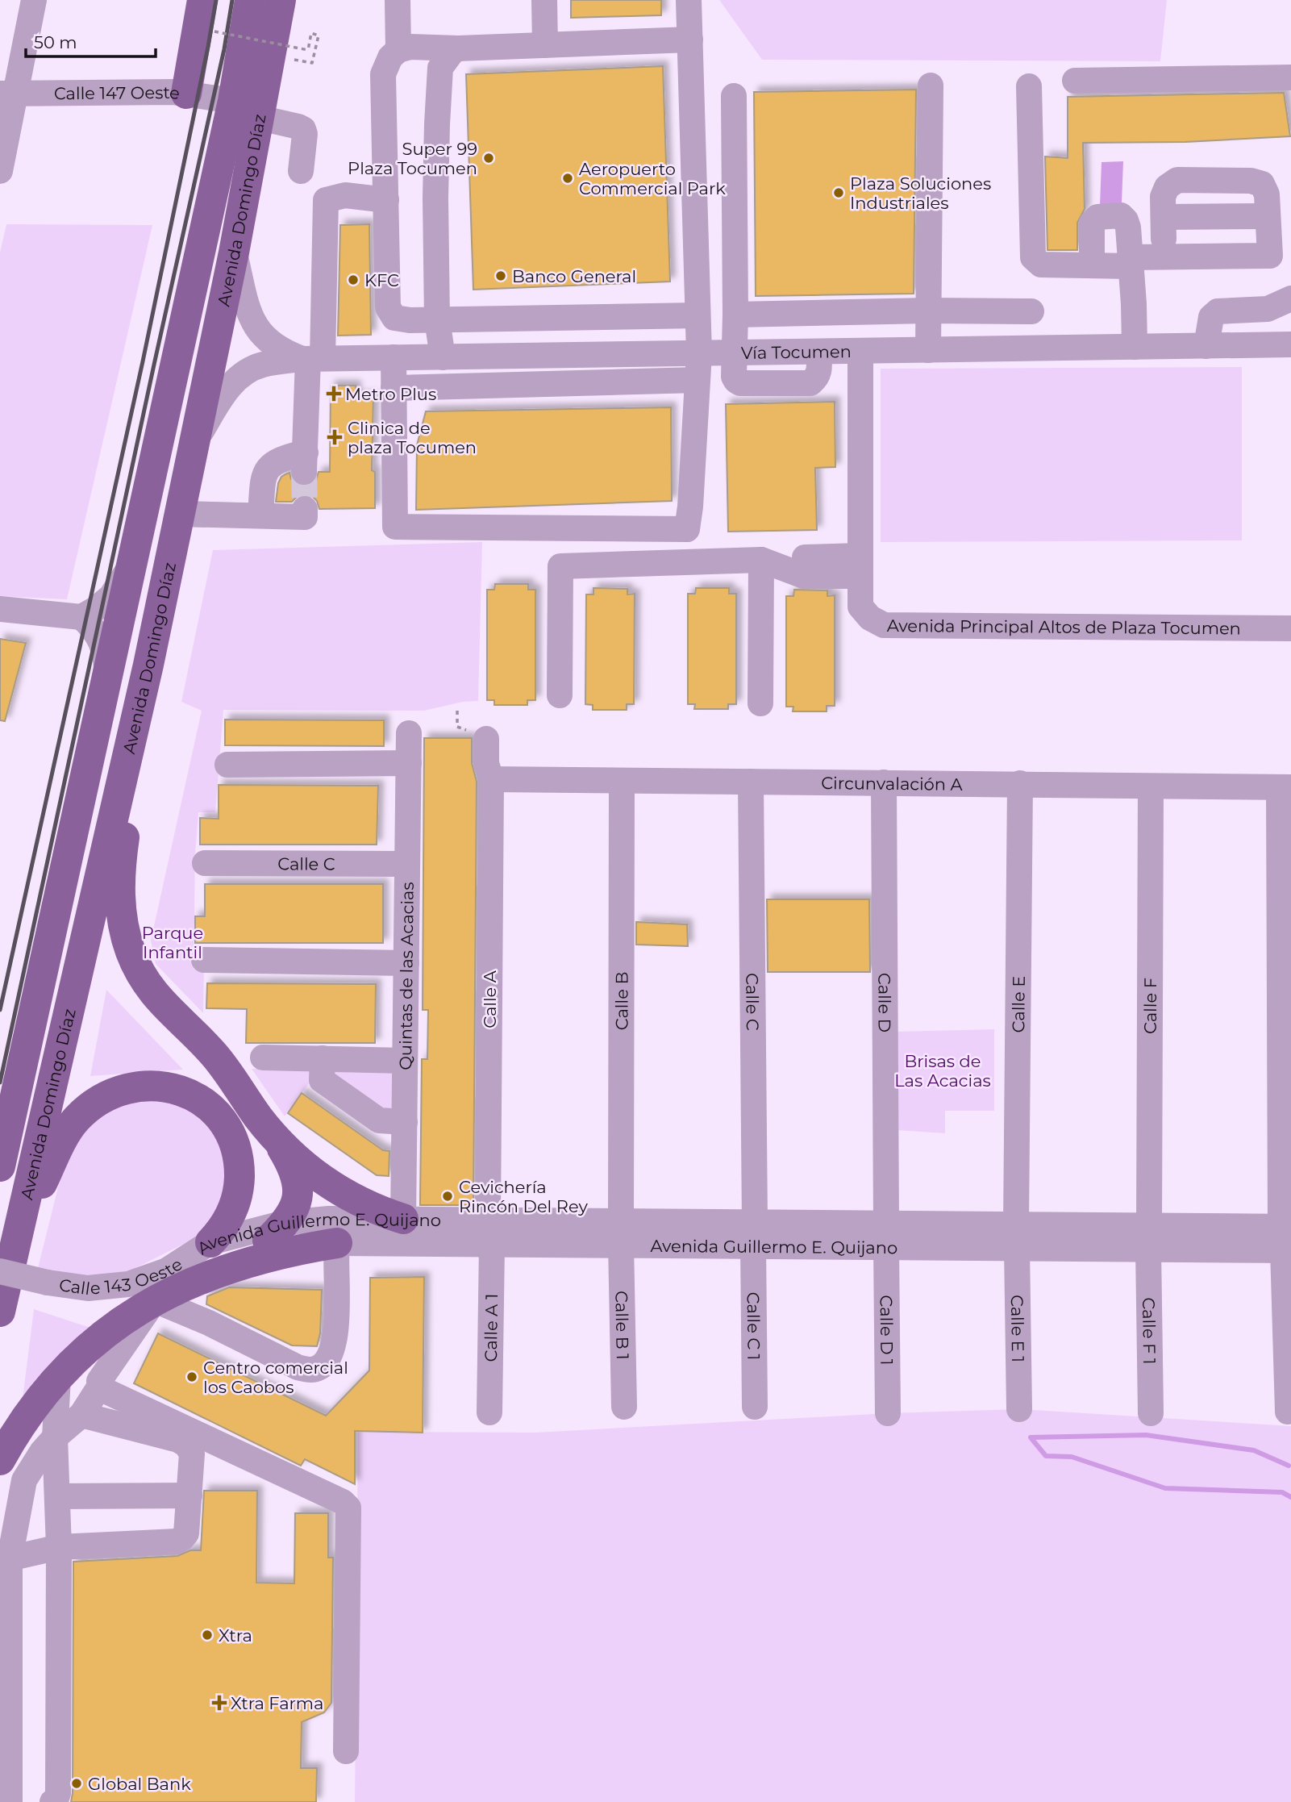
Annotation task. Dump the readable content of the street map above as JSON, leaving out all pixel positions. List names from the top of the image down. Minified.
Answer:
{"streets":{"main road":["Avenida Domingo Díaz"],"street":["Calle 147 Oeste","Vía Tocumen","Avenida Principal Altos de Plaza Tocumen","Circunvalación A","Calle C","Quintas de las Acacias","Calle A","Calle B","Calle D","Calle E","Calle F","Avenida Guillermo E. Quijano","Calle 143 Oeste","Calle B 1","Calle C 1","Calle A 1","Calle E 1","Calle D 1","Calle F 1"]},"crossings":[["Calle 147 Oeste","Avenida Domingo Díaz"],["Avenida Domingo Díaz","Vía Tocumen"],["Vía Tocumen","Avenida Principal Altos de Plaza Tocumen"],["Circunvalación A","Calle C"],["Circunvalación A","Calle A"],["Circunvalación A","Calle B"],["Circunvalación A","Calle D"],["Circunvalación A","Calle E"],["Circunvalación A","Calle F"],["Calle C","Quintas de las Acacias"],["Calle C","Avenida Guillermo E. Quijano"],["Calle C","Calle C 1"],["Quintas de las Acacias","Avenida Guillermo E. Quijano"],["Calle A","Avenida Guillermo E. Quijano"],["Calle A","Calle A 1"],["Calle B","Avenida Guillermo E. Quijano"],["Calle B","Calle B 1"],["Calle D","Avenida Guillermo E. Quijano"],["Calle D","Calle D 1"],["Calle E","Avenida Guillermo E. Quijano"],["Calle E","Calle E 1"],["Calle F","Avenida Guillermo E. Quijano"],["Calle F","Calle F 1"],["Avenida Guillermo E. Quijano","Calle 143 Oeste"],["Avenida Guillermo E. Quijano","Calle B 1"],["Avenida Guillermo E. Quijano","Calle C 1"],["Avenida Guillermo E. Quijano","Calle A 1"],["Avenida Guillermo E. Quijano","Calle E 1"],["Avenida Guillermo E. Quijano","Calle D 1"],["Avenida Guillermo E. Quijano","Calle F 1"]],"parks":["Parque Infantil","Brisas de Las Acacias"],"places":{"other":["Super 99 Plaza Tocumen","Aeropuerto Commercial Park","Plaza Soluciones Industriales","Banco General","KFC","Cevichería Rincón Del Rey","Centro comercial los Caobos","Xtra","Global Bank"],"health":["Metro Plus","Clinica de plaza Tocumen","Xtra Farma"]},"scale_bar":"50 m"}
